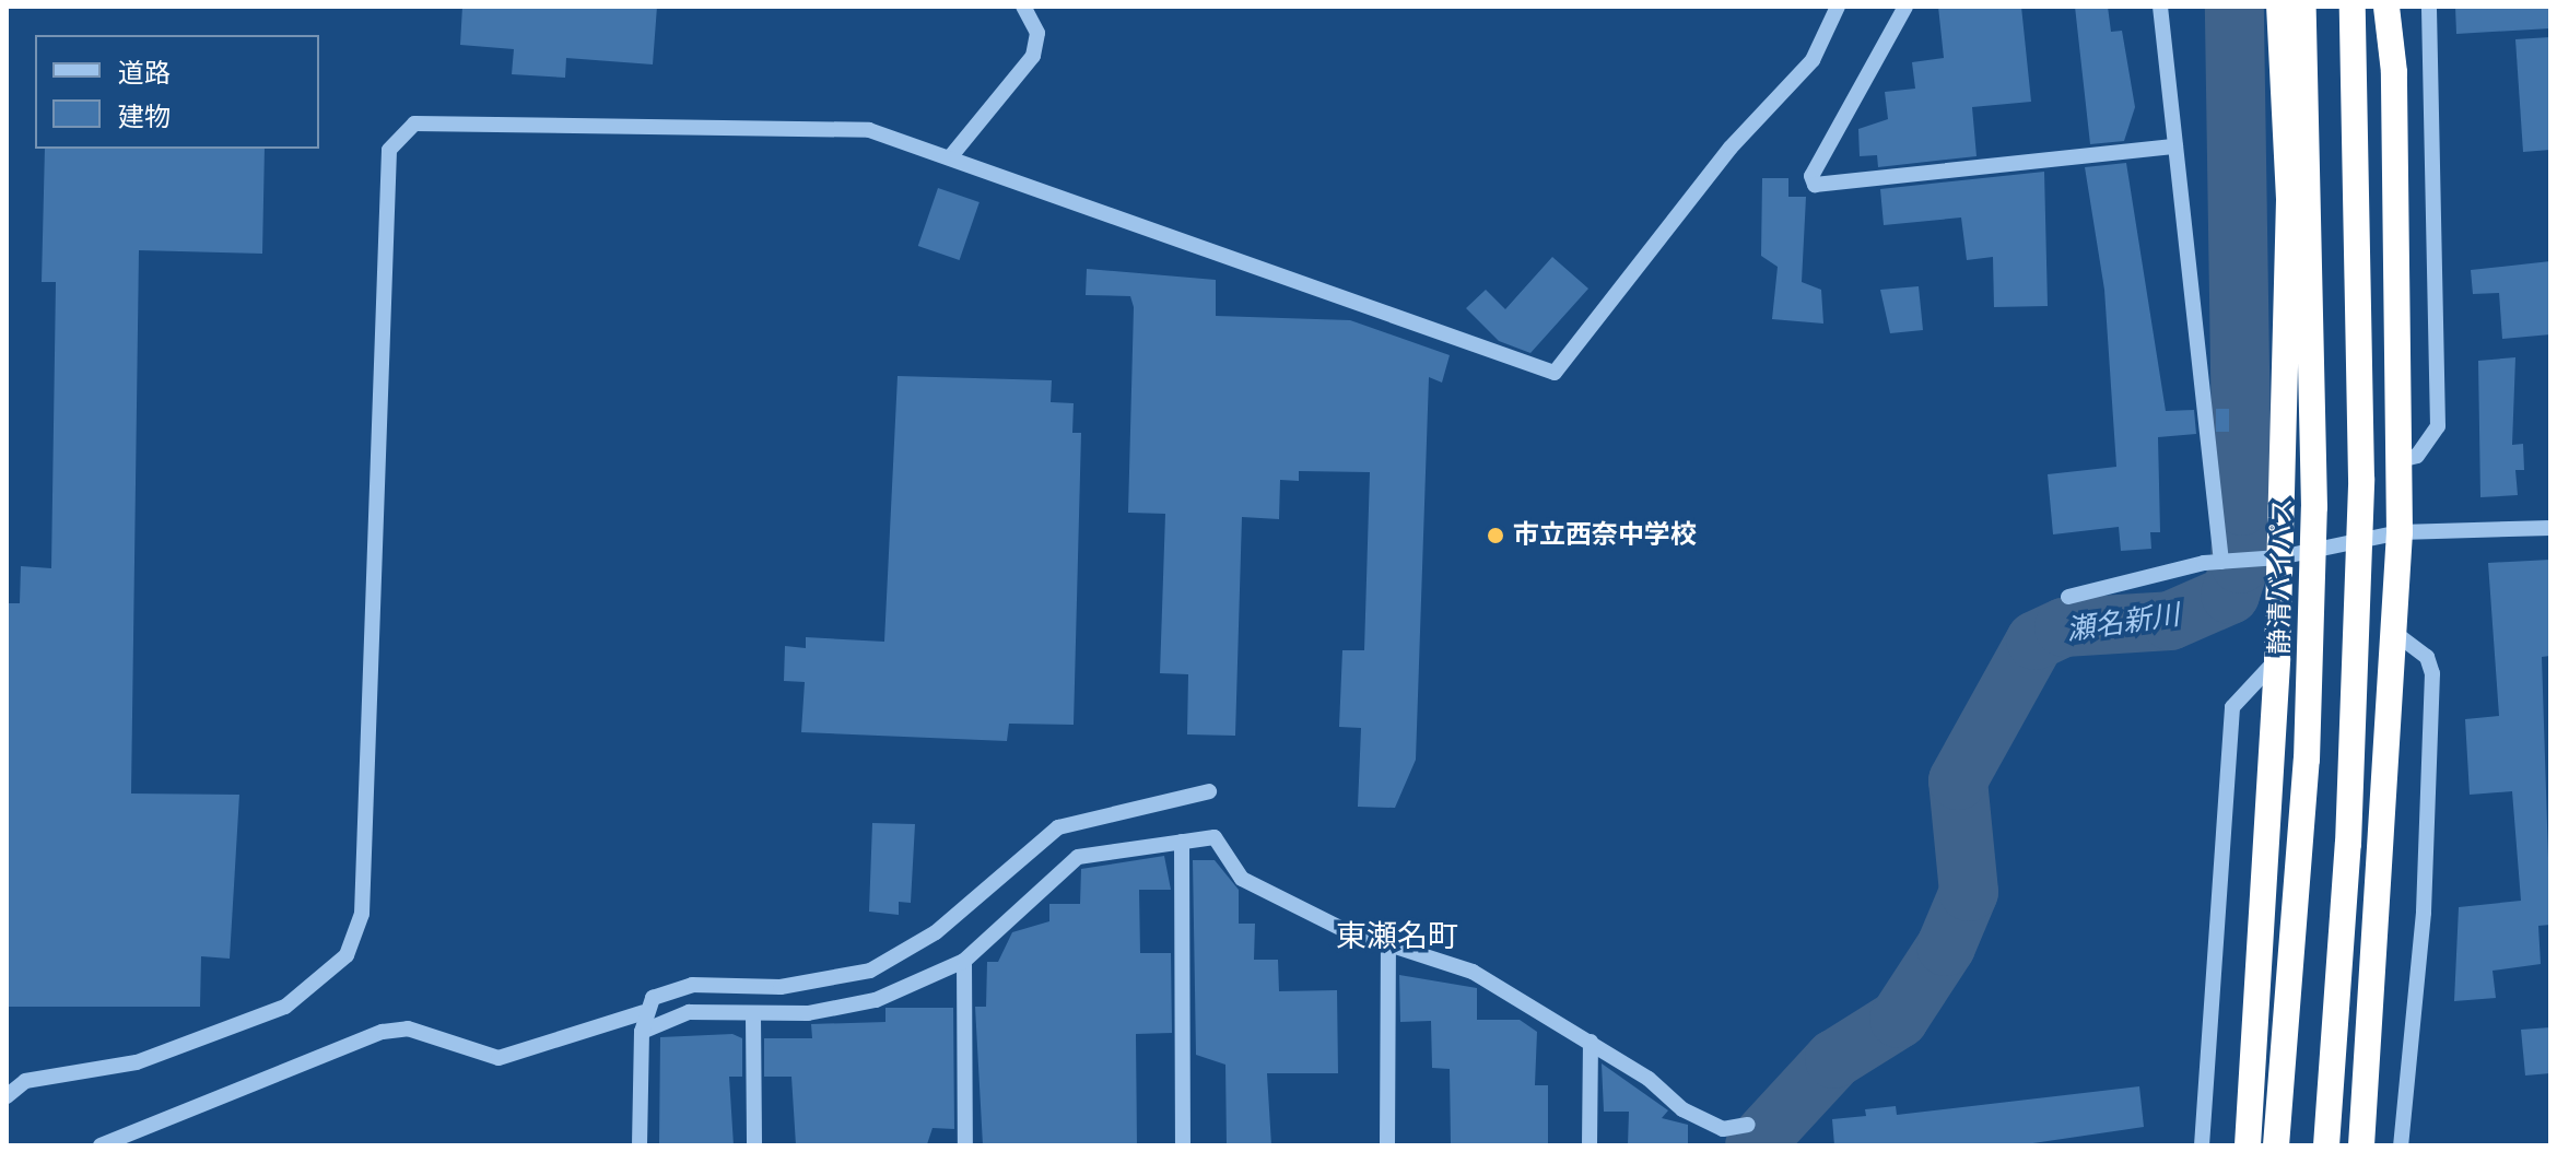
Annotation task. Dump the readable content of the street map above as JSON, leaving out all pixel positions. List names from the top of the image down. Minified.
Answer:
{"streets":{"highway":["静清バイパス"]},"districts":["東瀬名町"],"water":["瀬名新川"],"places":["市立西奈中学校"],"legend":["道路","建物"]}
